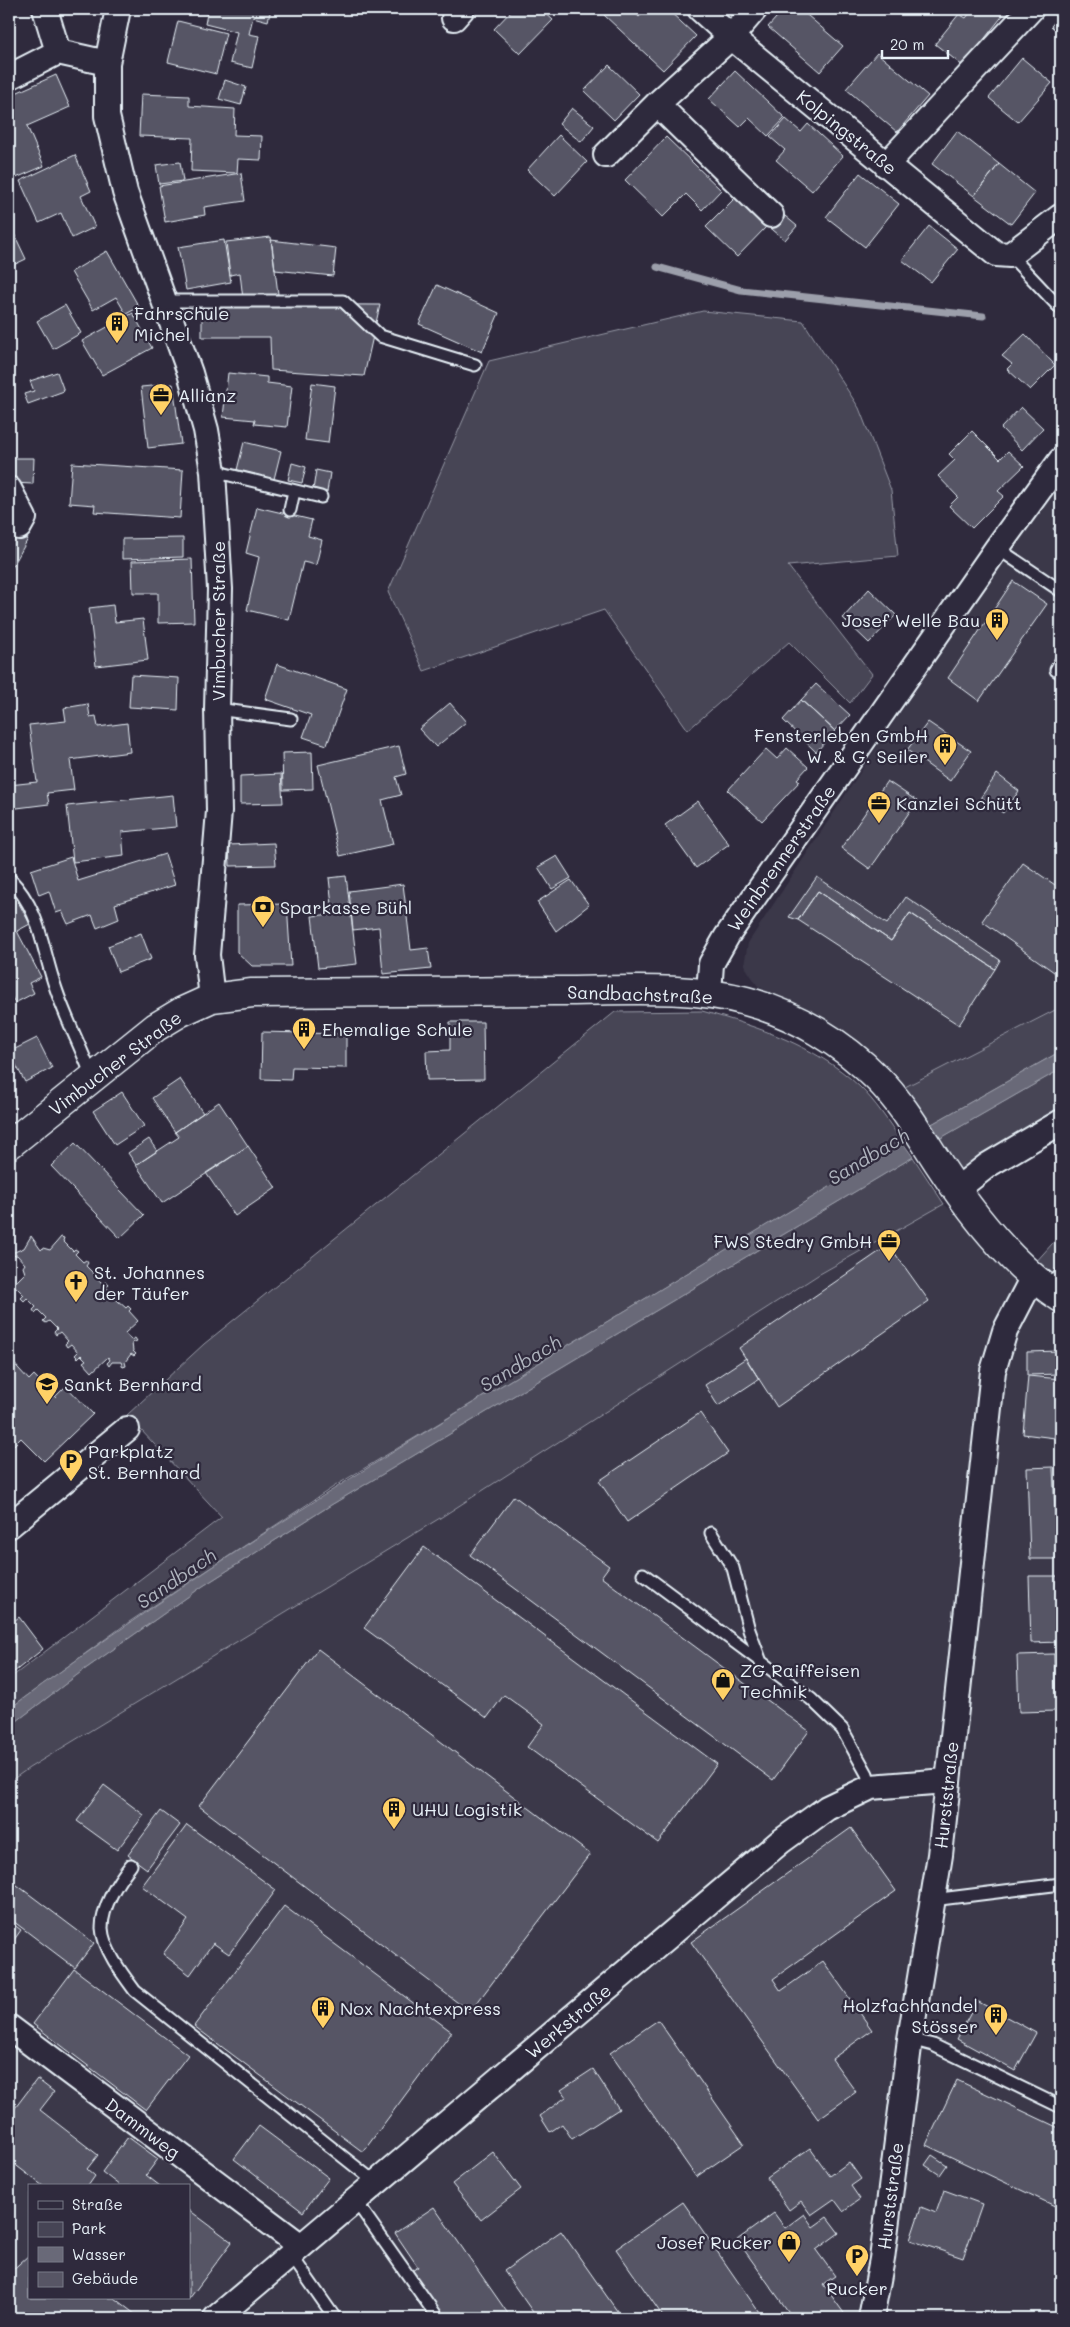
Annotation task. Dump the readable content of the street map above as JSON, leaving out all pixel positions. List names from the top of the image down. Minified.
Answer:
{"streets":{"street":["Kolpingstraße","Vimbucher Straße","Weinbrennerstraße","Sandbachstraße","Hurststraße","Werkstraße","Dammweg"]},"crossings":[["Vimbucher Straße","Sandbachstraße"],["Weinbrennerstraße","Sandbachstraße"],["Sandbachstraße","Hurststraße"],["Hurststraße","Werkstraße"],["Werkstraße","Dammweg"]],"water":["Sandbach"],"places":{"building":["Fahrschule Michel","Josef Welle Bau","Fensterleben GmbH W. & G. Seiler","Ehemalige Schule","UHU Logistik","Nox Nachtexpress","Holzfachhandel Stösser"],"office":["Allianz","Kanzlei Schütt","FWS Stedry GmbH"],"bank":["Sparkasse Bühl"],"church":["St. Johannes der Täufer"],"school or university":["Sankt Bernhard"],"parking":["Parkplatz St. Bernhard","Rucker"],"shop":["ZG Raiffeisen Technik","Josef Rucker"]},"legend":["Straße","Park","Wasser","Gebäude"],"scale_bar":"20 m"}
